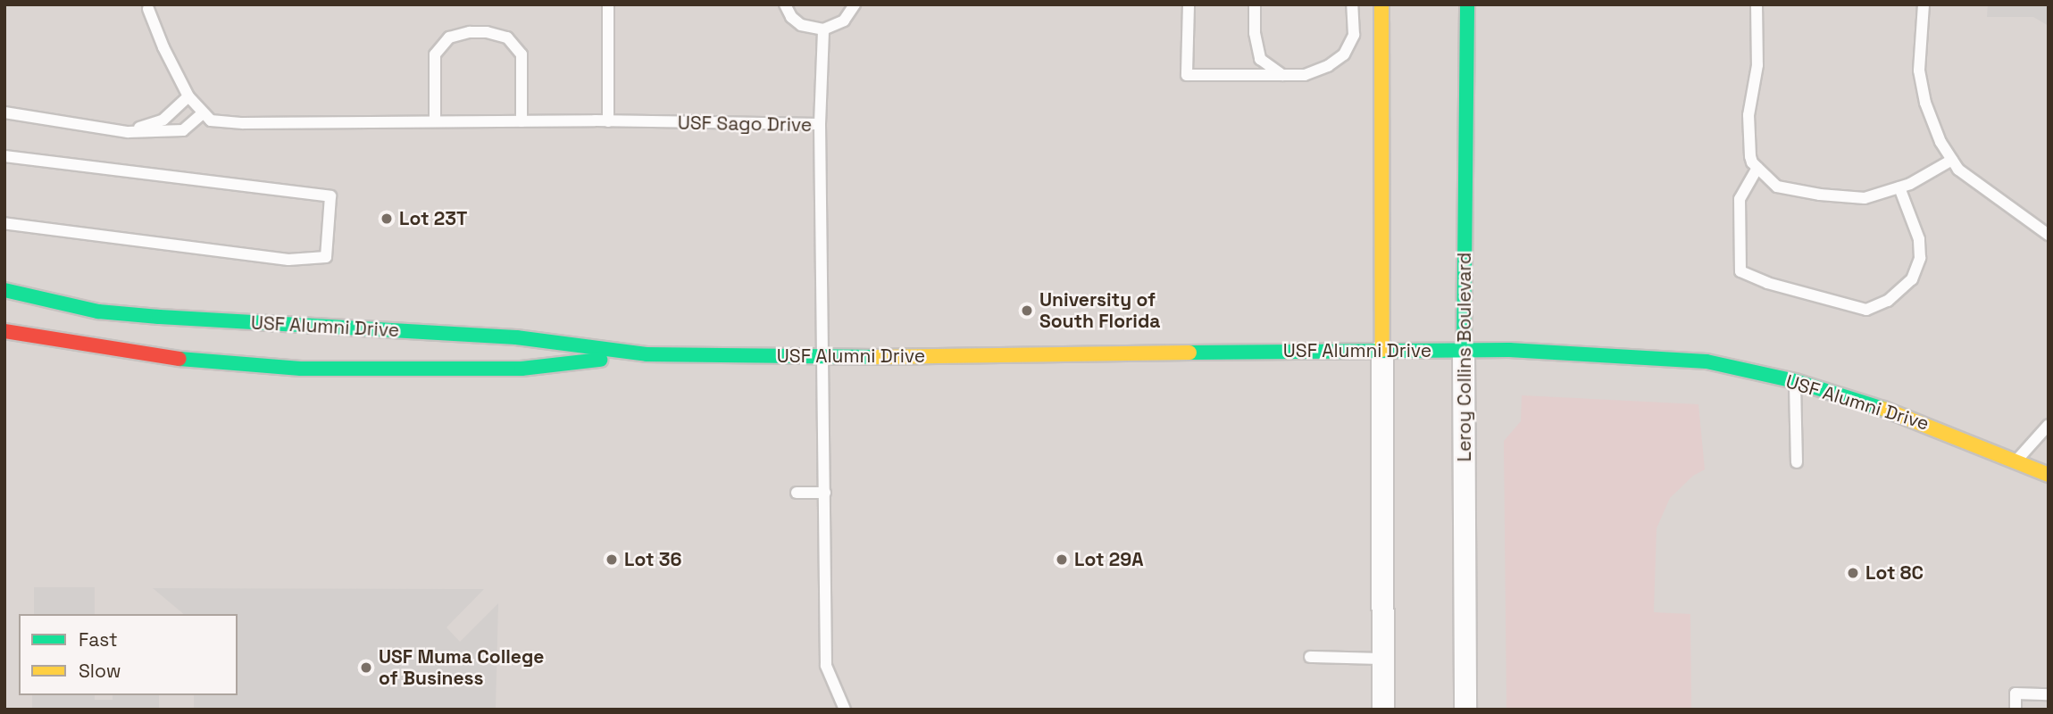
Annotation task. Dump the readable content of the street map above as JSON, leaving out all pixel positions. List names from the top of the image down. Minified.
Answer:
{"streets":{"street":["USF Alumni Drive","Leroy Collins Boulevard"],"lane":["USF Sago Drive"]},"crossings":[["USF Sago Drive","USF Alumni Drive"],["USF Alumni Drive","Leroy Collins Boulevard"]],"places":["Lot 23T","University of South Florida","Lot 36","Lot 29A","Lot 8C","USF Muma College of Business"],"legend":["Fast","Slow"]}
